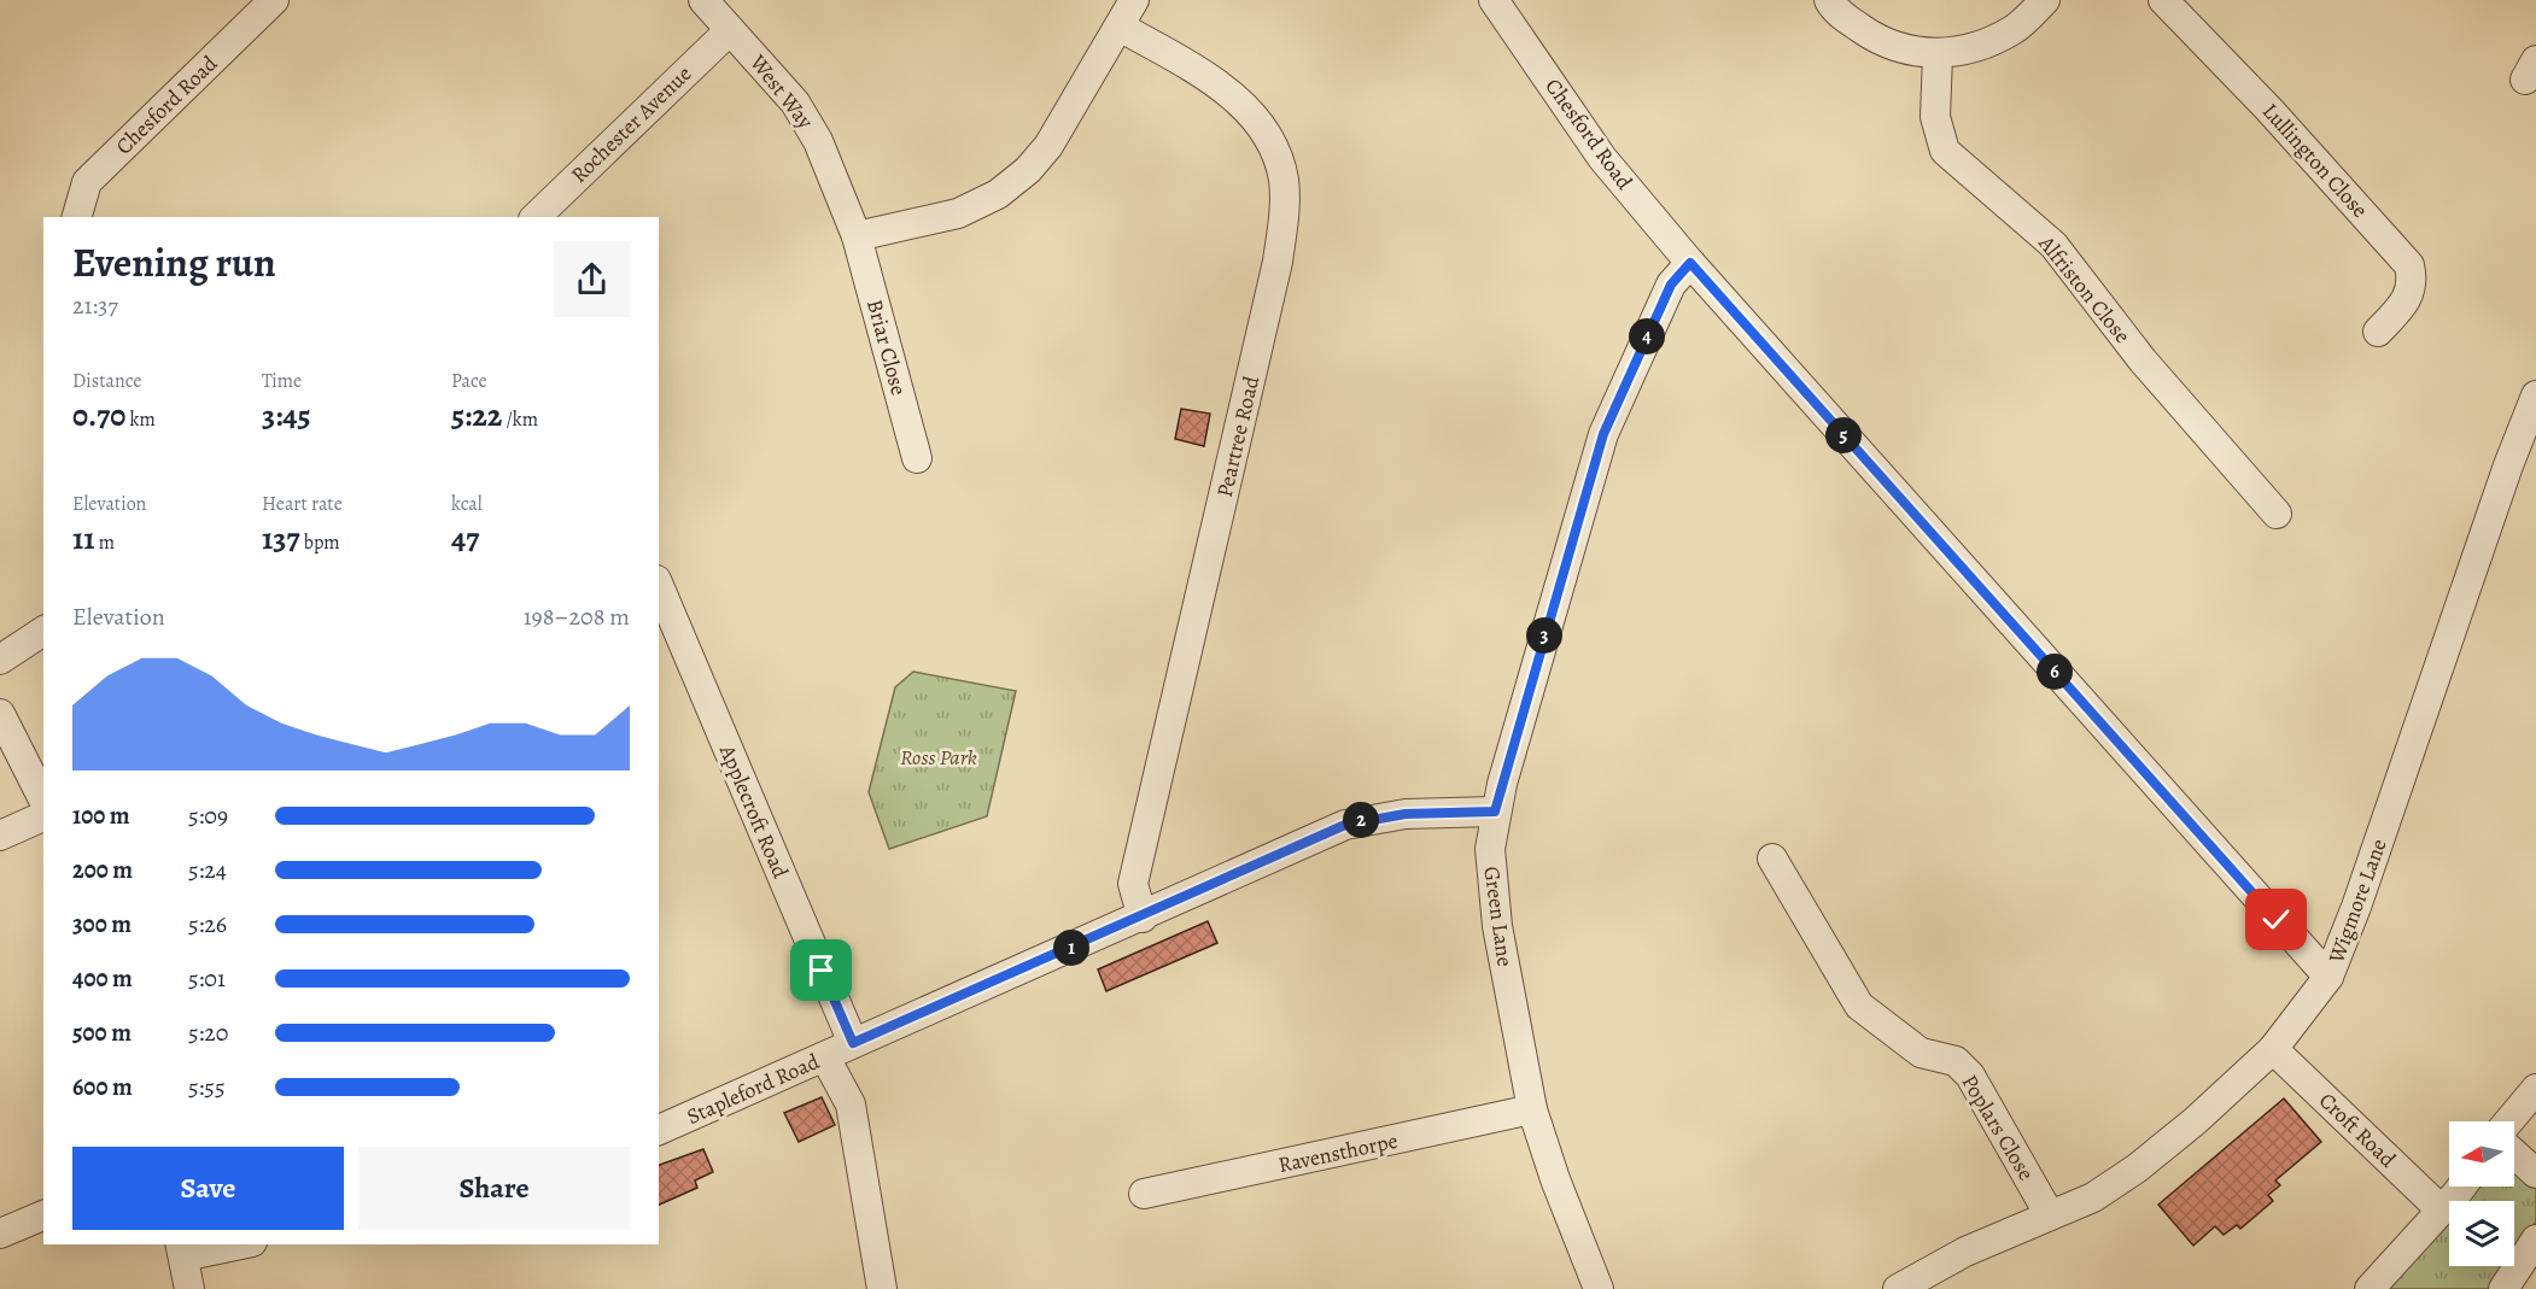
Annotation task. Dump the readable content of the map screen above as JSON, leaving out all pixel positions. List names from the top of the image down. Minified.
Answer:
{"streets":{"street":["West Way","Chesford Road","Rochester Avenue","Lullington Close","Alfriston Close","Briar Close","Peartree Road","Applecroft Road","Wigmore Lane","Green Lane","Stapleford Road","Poplars Close","Croft Road","Ravensthorpe"]},"crossings":[["West Way","Rochester Avenue"],["West Way","Briar Close"],["Chesford Road","Wigmore Lane"],["Chesford Road","Green Lane"],["Peartree Road","Stapleford Road"],["Applecroft Road","Stapleford Road"],["Wigmore Lane","Poplars Close"],["Wigmore Lane","Croft Road"],["Green Lane","Stapleford Road"],["Green Lane","Ravensthorpe"]],"parks":["Ross Park"],"north":"left","page":{"heading":["Evening run","21:37"],"pins":["4","5","3","6","2","1"],"stats":[["Distance","0.70 km"],["Time","3:45"],["Pace","5:22 /km"],["Elevation","11 m"],["Heart rate","137 bpm"],["kcal","47"]],"chart":["Elevation","198–208 m"],"list":[{"name":"100 m","note":"5:09"},{"name":"200 m","note":"5:24"},{"name":"300 m","note":"5:26"},{"name":"400 m","note":"5:01"},{"name":"500 m","note":"5:20"},{"name":"600 m","note":"5:55"}],"buttons":["Save","Share"]}}
